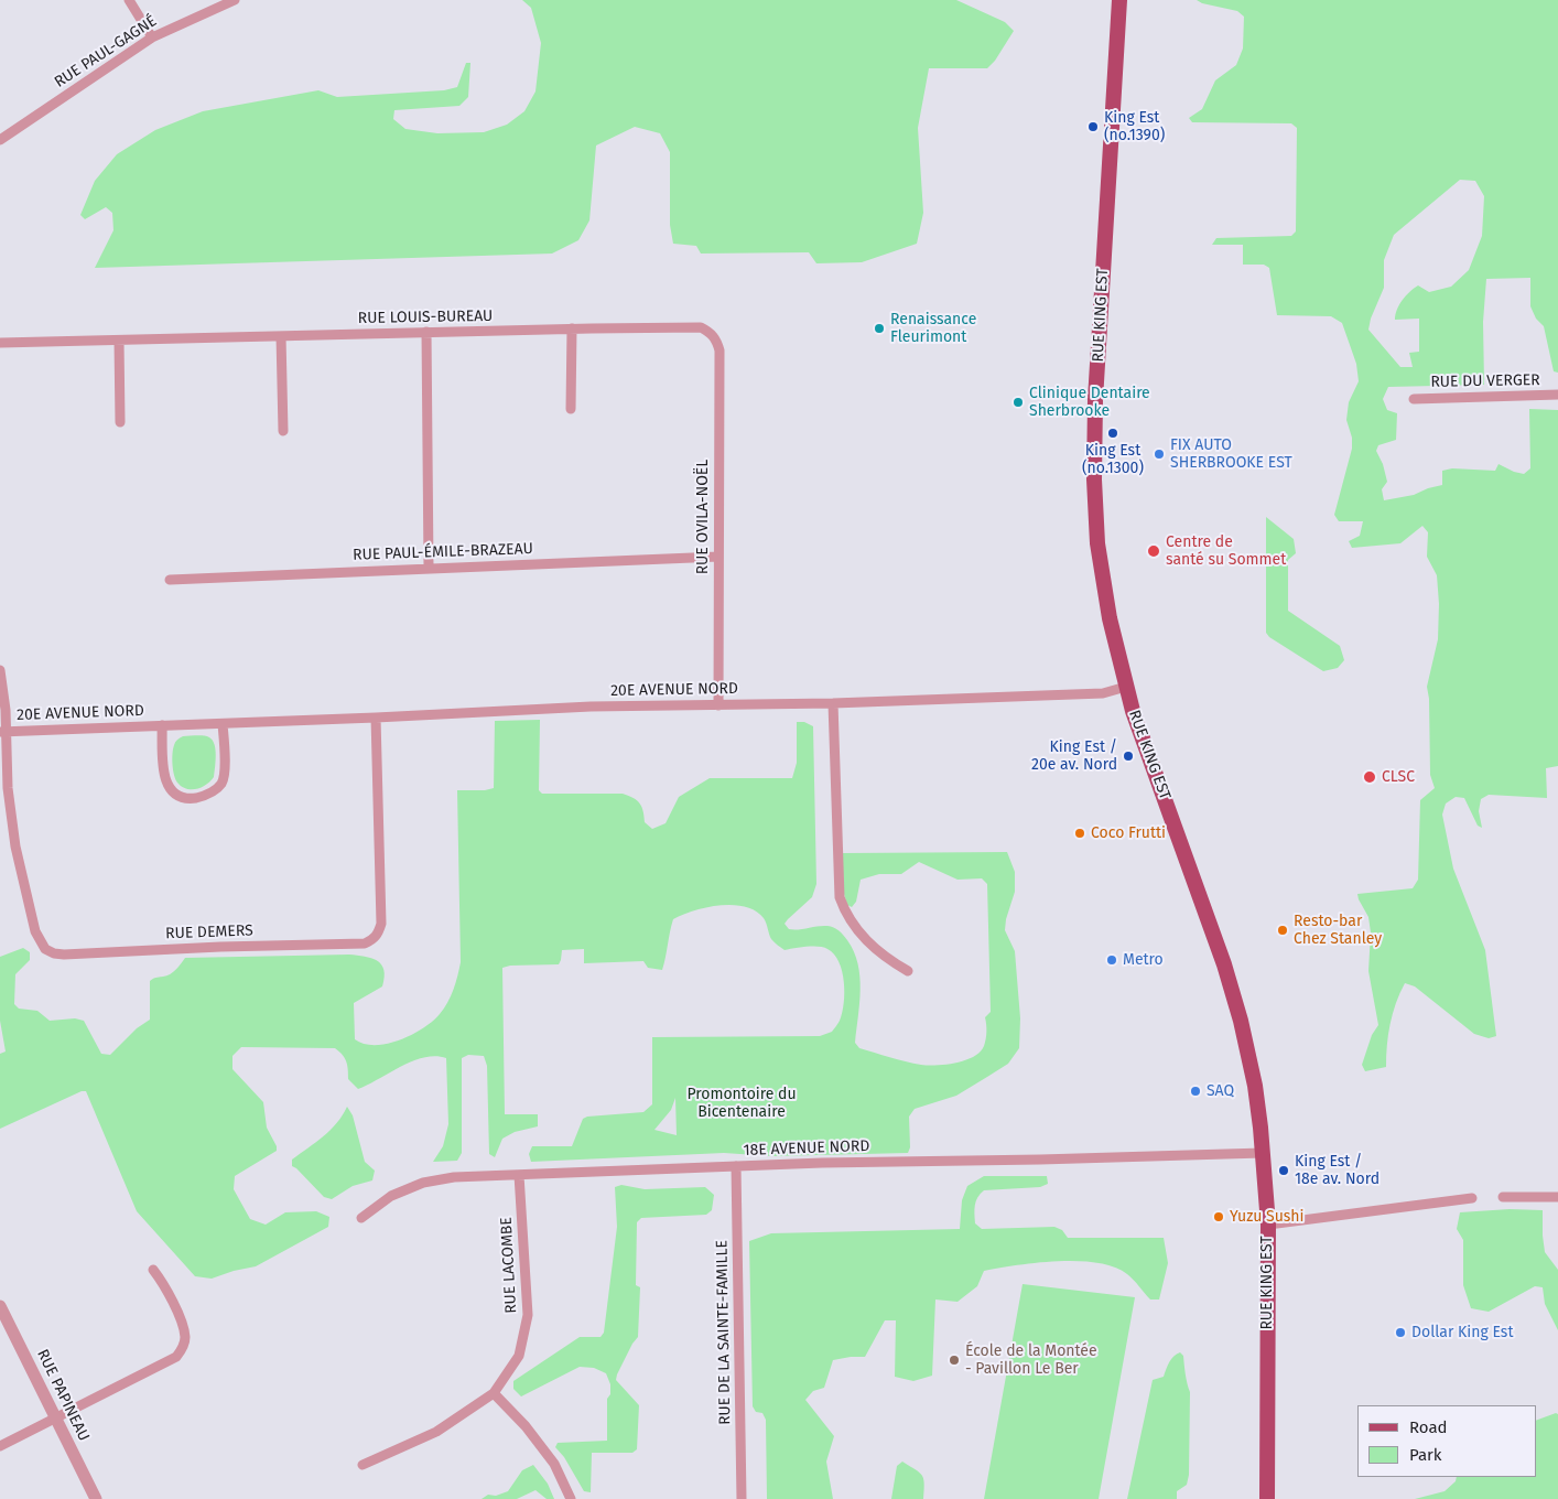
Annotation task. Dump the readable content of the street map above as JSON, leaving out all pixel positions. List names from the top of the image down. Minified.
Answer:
{"streets":{"main road":["RUE KING EST"],"street":["RUE PAUL-GAGNÉ","RUE LOUIS-BUREAU","RUE DU VERGER","RUE OVILA-NOËL","RUE PAUL-ÉMILE-BRAZEAU","20E AVENUE NORD","RUE DEMERS","18E AVENUE NORD","RUE LACOMBE","RUE DE LA SAINTE-FAMILLE","RUE PAPINEAU"]},"crossings":[["RUE KING EST","20E AVENUE NORD"],["RUE KING EST","18E AVENUE NORD"],["RUE LOUIS-BUREAU","RUE OVILA-NOËL"],["RUE OVILA-NOËL","RUE PAUL-ÉMILE-BRAZEAU"],["RUE OVILA-NOËL","20E AVENUE NORD"],["20E AVENUE NORD","RUE DEMERS"],["18E AVENUE NORD","RUE LACOMBE"],["18E AVENUE NORD","RUE DE LA SAINTE-FAMILLE"]],"parks":["Promontoire du Bicentenaire"],"places":["King Est (no.1390)","Renaissance Fleurimont","Clinique Dentaire Sherbrooke","King Est (no.1300)","FIX AUTO SHERBROOKE EST","Centre de santé su Sommet","King Est / 20e av. Nord","CLSC","Coco Frutti","Resto-bar Chez Stanley","Metro","SAQ","King Est / 18e av. Nord","Yuzu Sushi","Dollar King Est","École de la Montée - Pavillon Le Ber"],"legend":["Road","Park"]}
